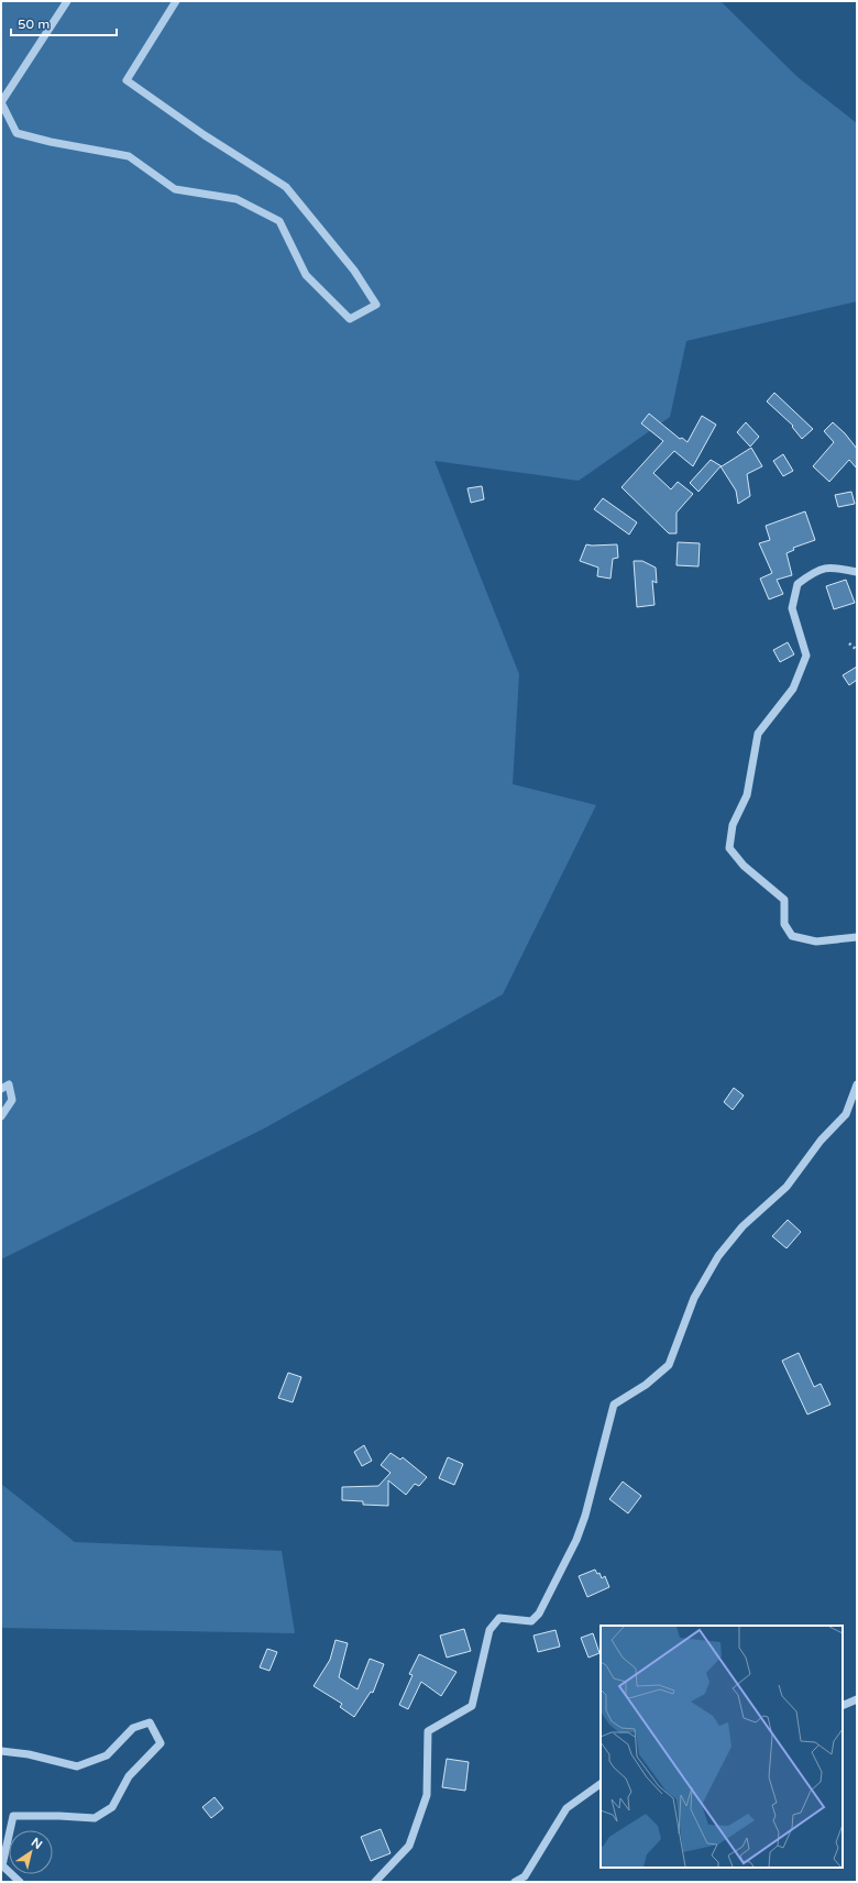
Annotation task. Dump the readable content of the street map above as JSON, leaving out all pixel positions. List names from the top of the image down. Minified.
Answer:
{"scale_bar":"50 m","north":"top right"}
